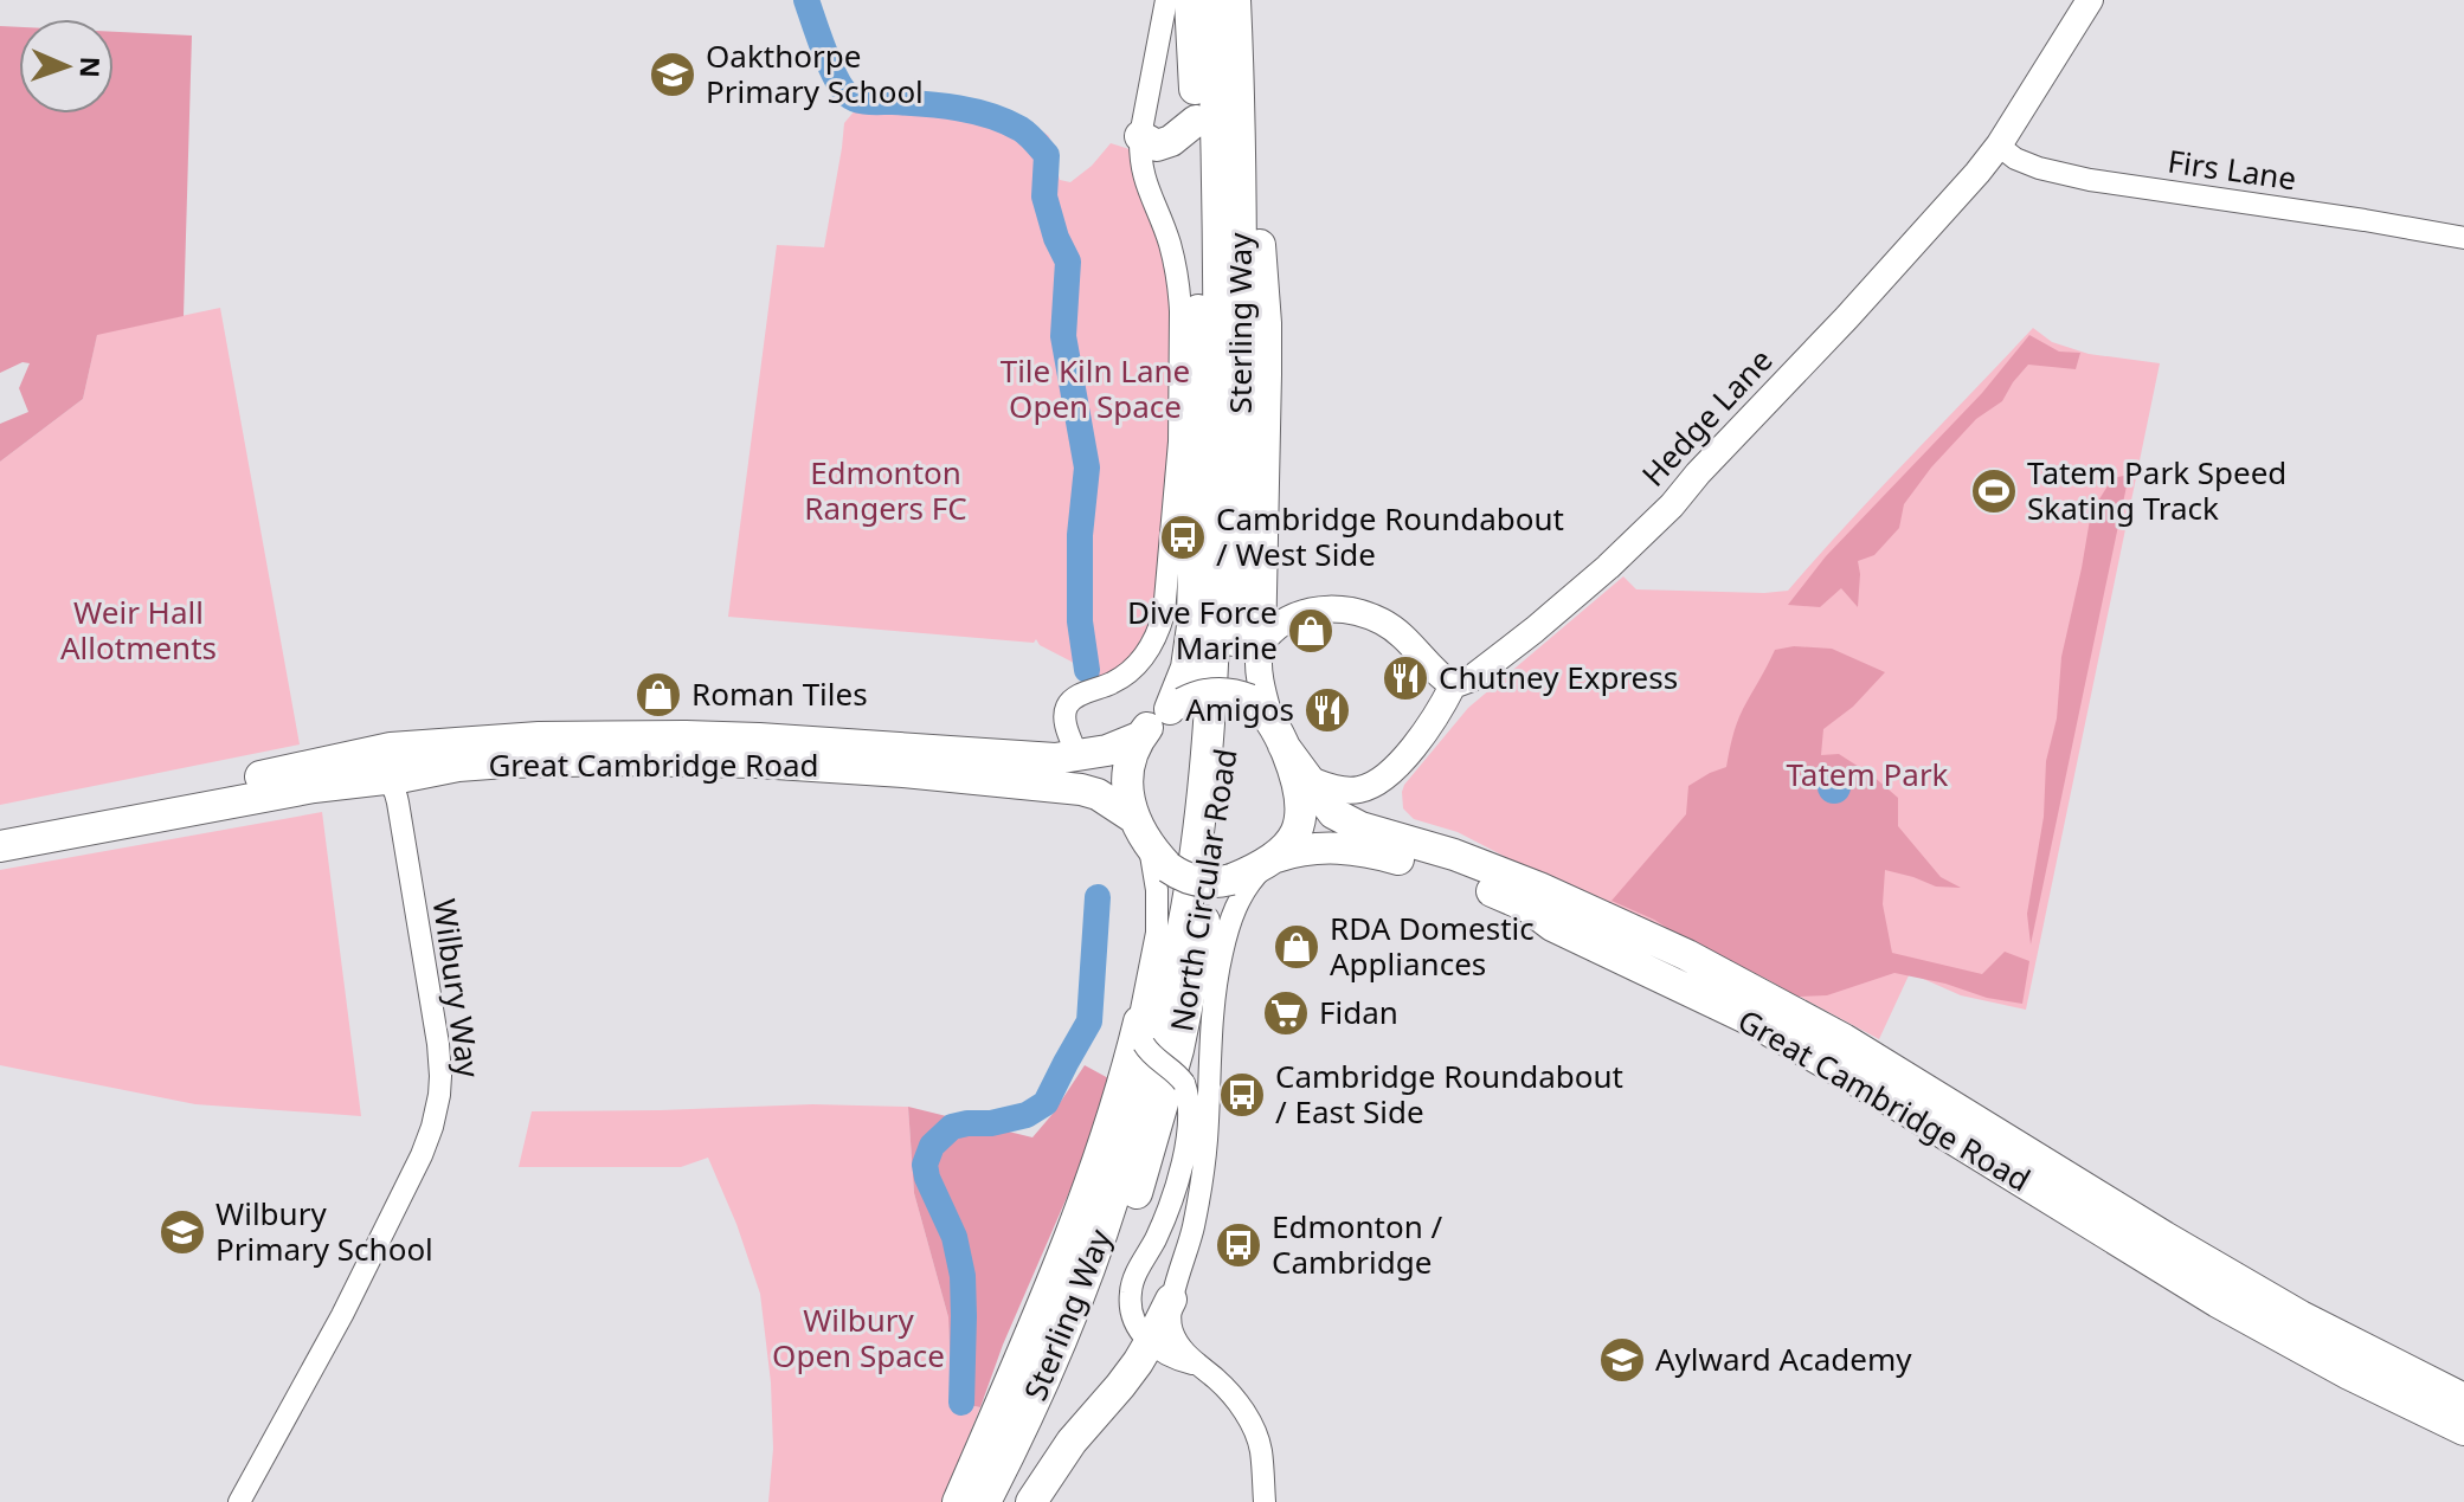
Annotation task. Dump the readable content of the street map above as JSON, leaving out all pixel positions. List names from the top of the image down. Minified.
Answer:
{"streets":{"highway":["Sterling Way","Great Cambridge Road","North Circular Road"],"main road":["Hedge Lane"],"street":["Firs Lane","Wilbury Way"]},"crossings":[["Firs Lane","Hedge Lane"],["Sterling Way","Hedge Lane"],["Sterling Way","Great Cambridge Road"],["Sterling Way","North Circular Road"],["Hedge Lane","Great Cambridge Road"],["Hedge Lane","North Circular Road"],["Great Cambridge Road","North Circular Road"],["Great Cambridge Road","Wilbury Way"]],"parks":["Tile Kiln Lane Open Space","Edmonton Rangers FC","Weir Hall Allotments","Tatem Park","Wilbury Open Space"],"places":{"school or university":["Oakthorpe Primary School","Wilbury Primary School","Aylward Academy"],"sports":["Tatem Park Speed Skating Track"],"bus stop":["Cambridge Roundabout / West Side","Cambridge Roundabout / East Side","Edmonton / Cambridge"],"shop":["Dive Force Marine","Roman Tiles","RDA Domestic Appliances"],"restaurant":["Chutney Express","Amigos"],"supermarket":["Fidan"]},"north":"right"}
